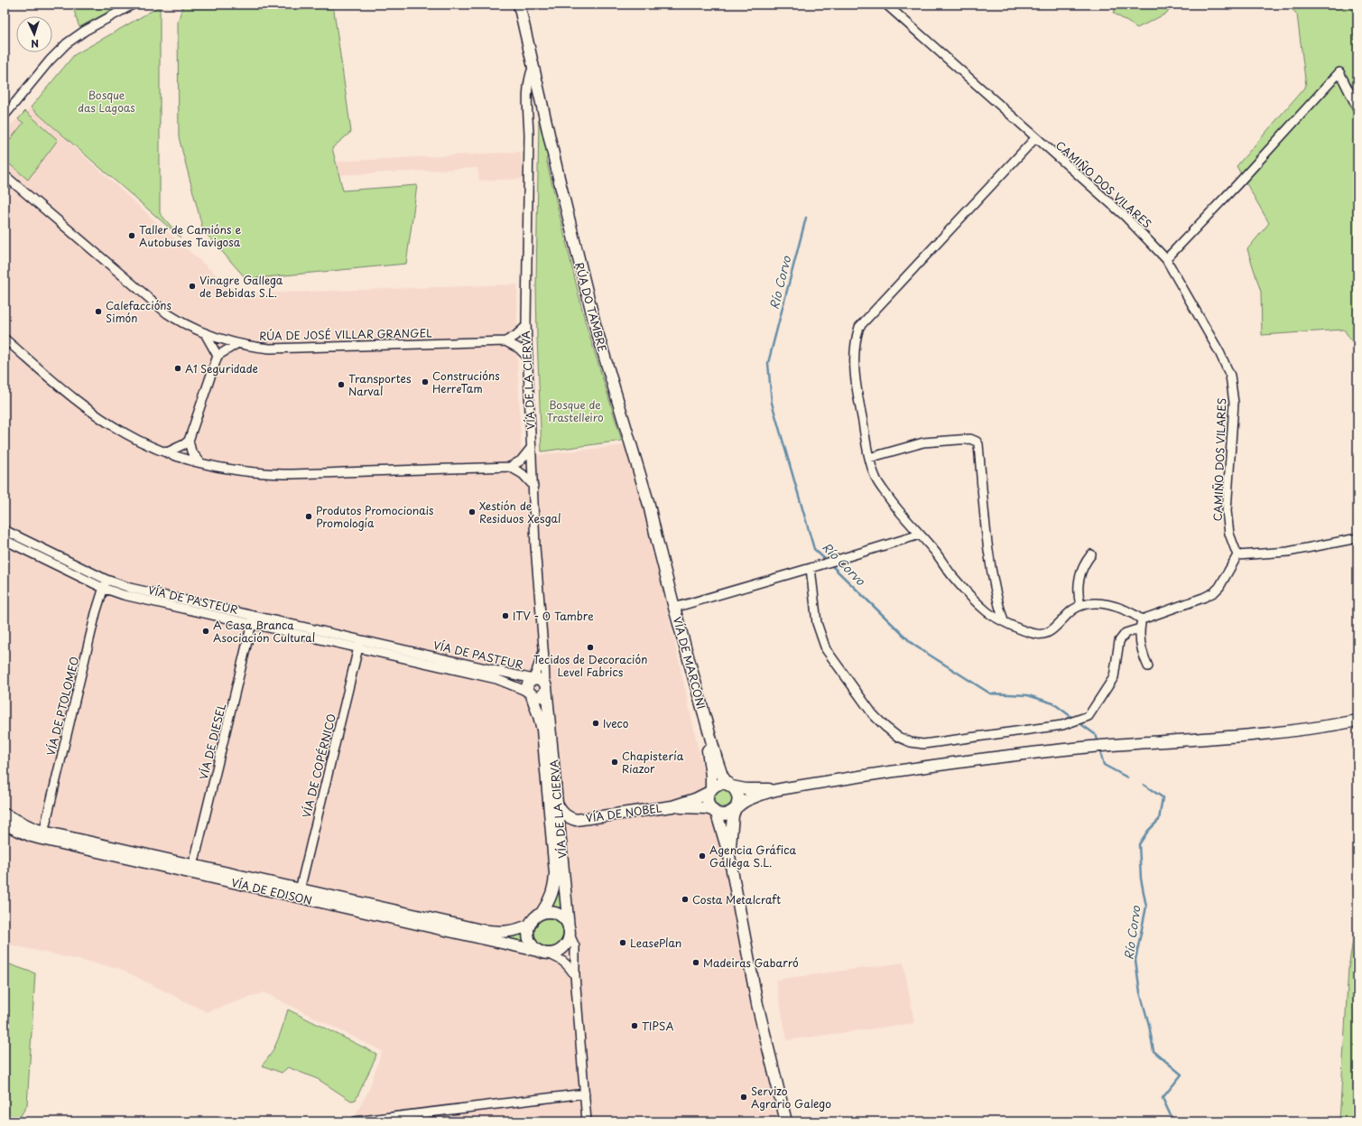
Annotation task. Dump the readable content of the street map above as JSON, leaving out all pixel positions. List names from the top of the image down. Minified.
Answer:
{"streets":{"main road":["RÚA DO TAMBRE","VÍA DE LA CIERVA","VÍA DE MARCONI","VÍA DE NOBEL","VÍA DE EDISON"],"street":["CAMIÑO DOS VILARES","RÚA DE JOSÉ VILLAR GRANGEL","VÍA DE PASTEUR","VÍA DE PTOLOMEO","VÍA DE DIESEL","VÍA DE COPÉRNICO"]},"crossings":[["RÚA DO TAMBRE","VÍA DE LA CIERVA"],["RÚA DO TAMBRE","VÍA DE MARCONI"],["RÚA DE JOSÉ VILLAR GRANGEL","VÍA DE LA CIERVA"],["VÍA DE LA CIERVA","VÍA DE PASTEUR"],["VÍA DE LA CIERVA","VÍA DE NOBEL"],["VÍA DE LA CIERVA","VÍA DE EDISON"],["VÍA DE PASTEUR","VÍA DE PTOLOMEO"],["VÍA DE PASTEUR","VÍA DE DIESEL"],["VÍA DE PASTEUR","VÍA DE COPÉRNICO"],["VÍA DE MARCONI","VÍA DE NOBEL"],["VÍA DE PTOLOMEO","VÍA DE EDISON"],["VÍA DE DIESEL","VÍA DE EDISON"],["VÍA DE COPÉRNICO","VÍA DE EDISON"]],"water":["Río Corvo"],"parks":["Bosque das Lagoas","Bosque de Trastelleiro"],"places":["Taller de Camións e Autobuses Tavigosa","Vinagre Gallega de Bebidas S.L.","Calefaccións Simón","A1 Seguridade","Construcións HerreTam","Transportes Narval","Xestión de Residuos Xesgal","Produtos Promocionais Promología","ITV - O Tambre","A Casa Branca Asociación Cultural","Tecidos de Decoración Level Fabrics","Iveco","Chapistería Riazor","Agencia Gráfica Gallega S.L.","Costa Metalcraft","LeasePlan","Madeiras Gabarró","TIPSA","Servizo Agrario Galego"],"north":"bottom"}
